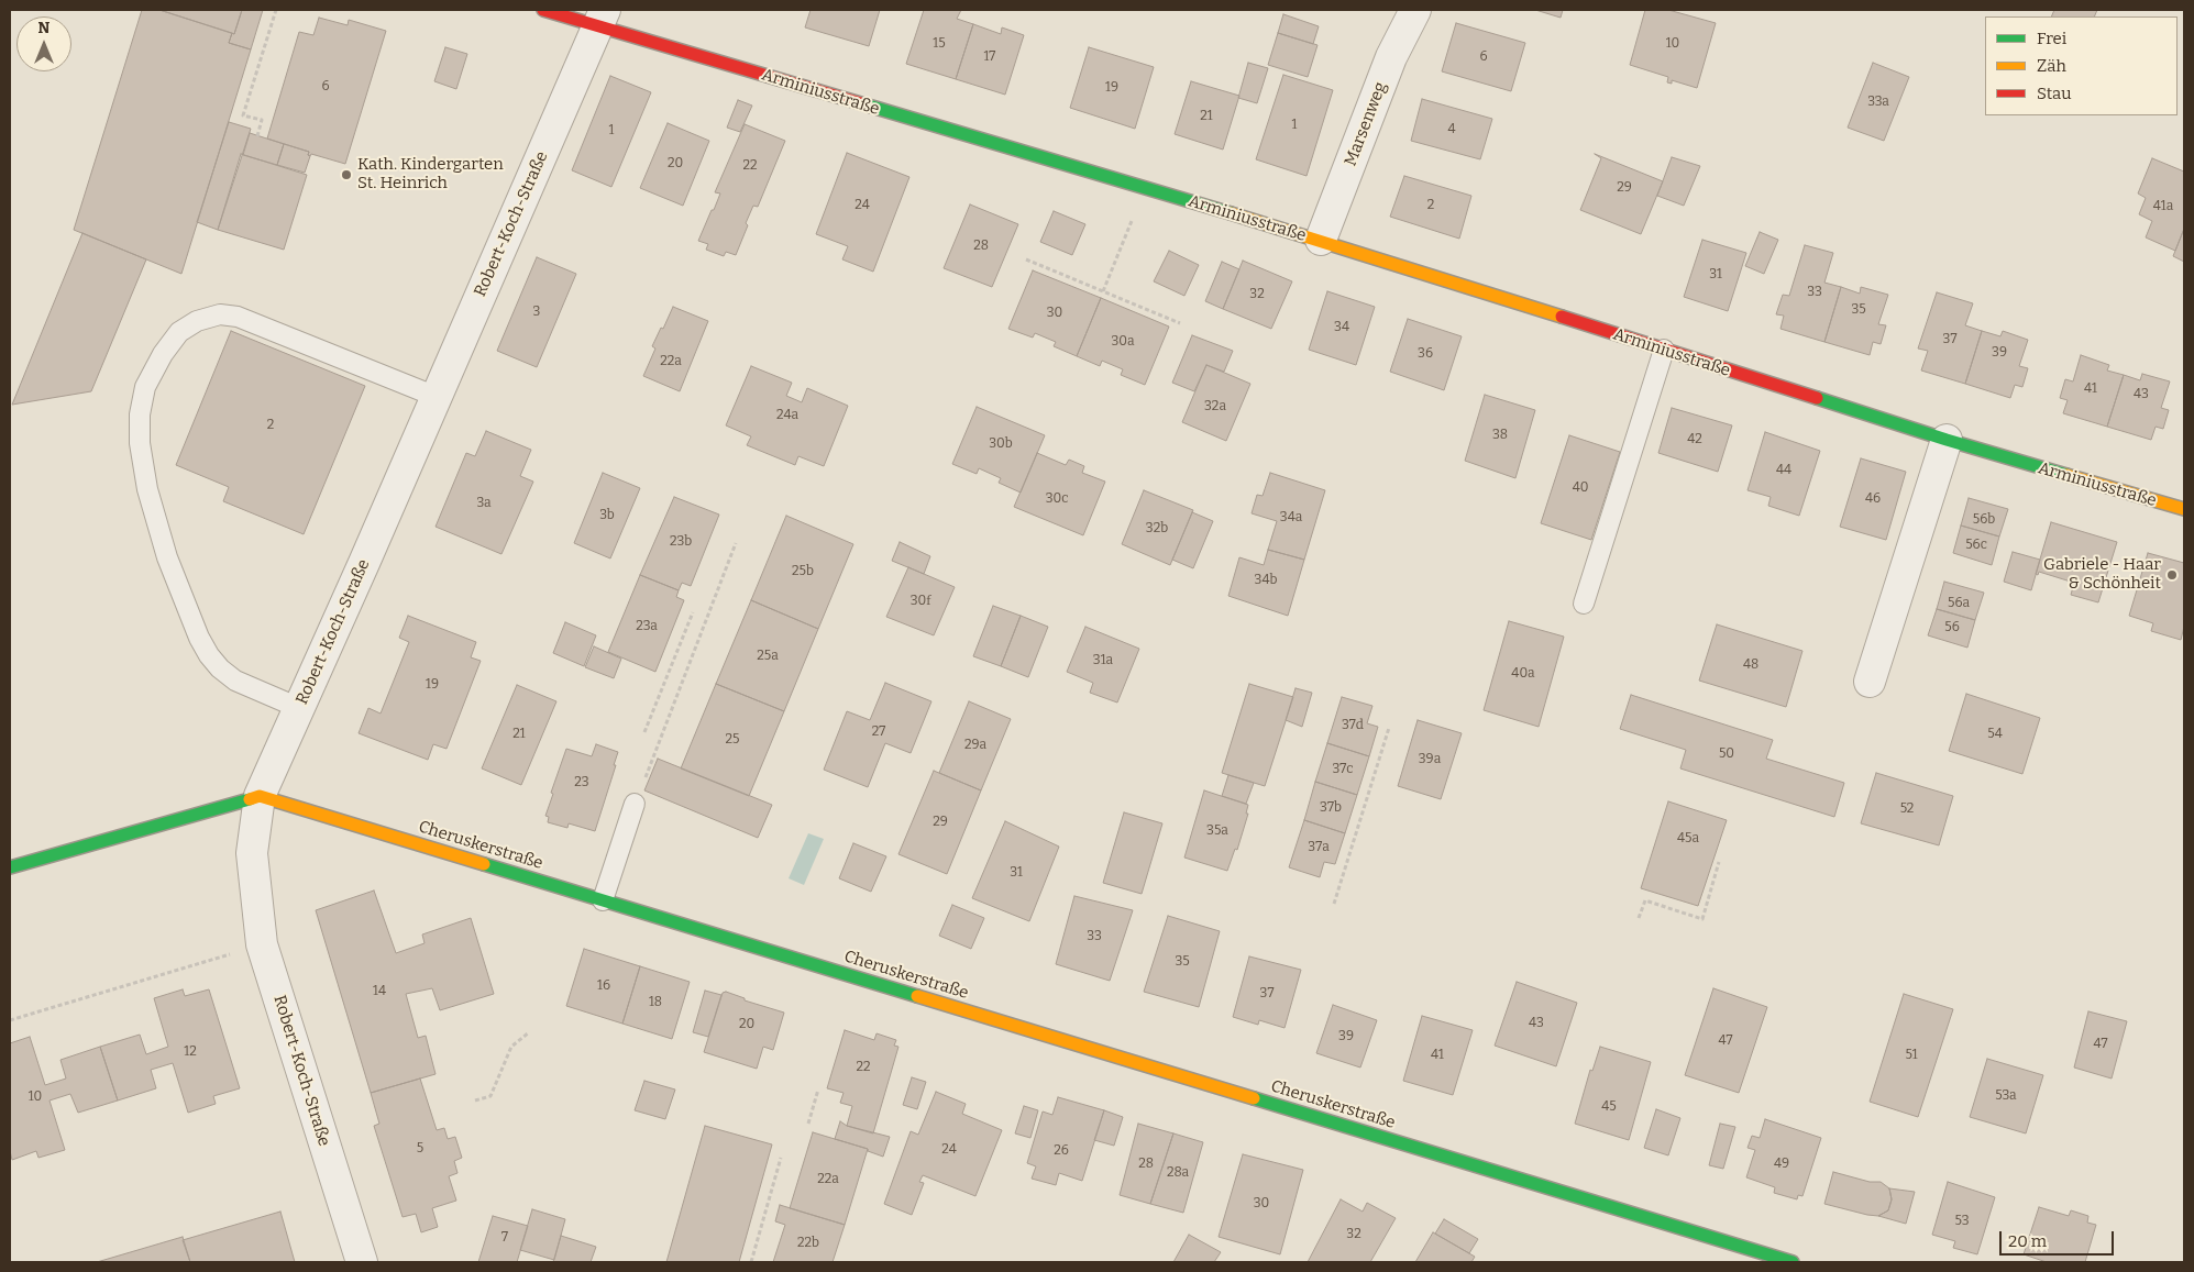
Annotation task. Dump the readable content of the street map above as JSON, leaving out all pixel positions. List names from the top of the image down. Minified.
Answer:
{"streets":{"street":["Arminiusstraße","Marsenweg","Robert-Koch-Straße","Cheruskerstraße"]},"crossings":[["Arminiusstraße","Marsenweg"],["Arminiusstraße","Robert-Koch-Straße"],["Robert-Koch-Straße","Cheruskerstraße"]],"places":["Kath. Kindergarten St. Heinrich","Gabriele - Haar & Schönheit"],"house_numbers":["15","10","17","6","6","19","33a","21","1","4","1","20","22","29","24","2","41a","28","31","33","32","35","3","30","34","37","30a","39","36","22a","41","43","32a","24a","2","38","42","30b","44","40","30c","46","3a","3b","34a","56b","32b","23b","56c","25b","34b","30f","56a","23a","56","25a","31a","48","40a","19","37d","27","21","54","25","29a","50","39a","37c","23","37b","52","29","35a","45a","37a","31","33","35","16","14","37","18","43","20","39","47","47","12","41","51","22","53a","10","45","5","24","26","28","49","28a","22a","30","53","32","7","22b"],"legend":["Frei","Zäh","Stau"],"scale_bar":"20 m","north":"top"}
